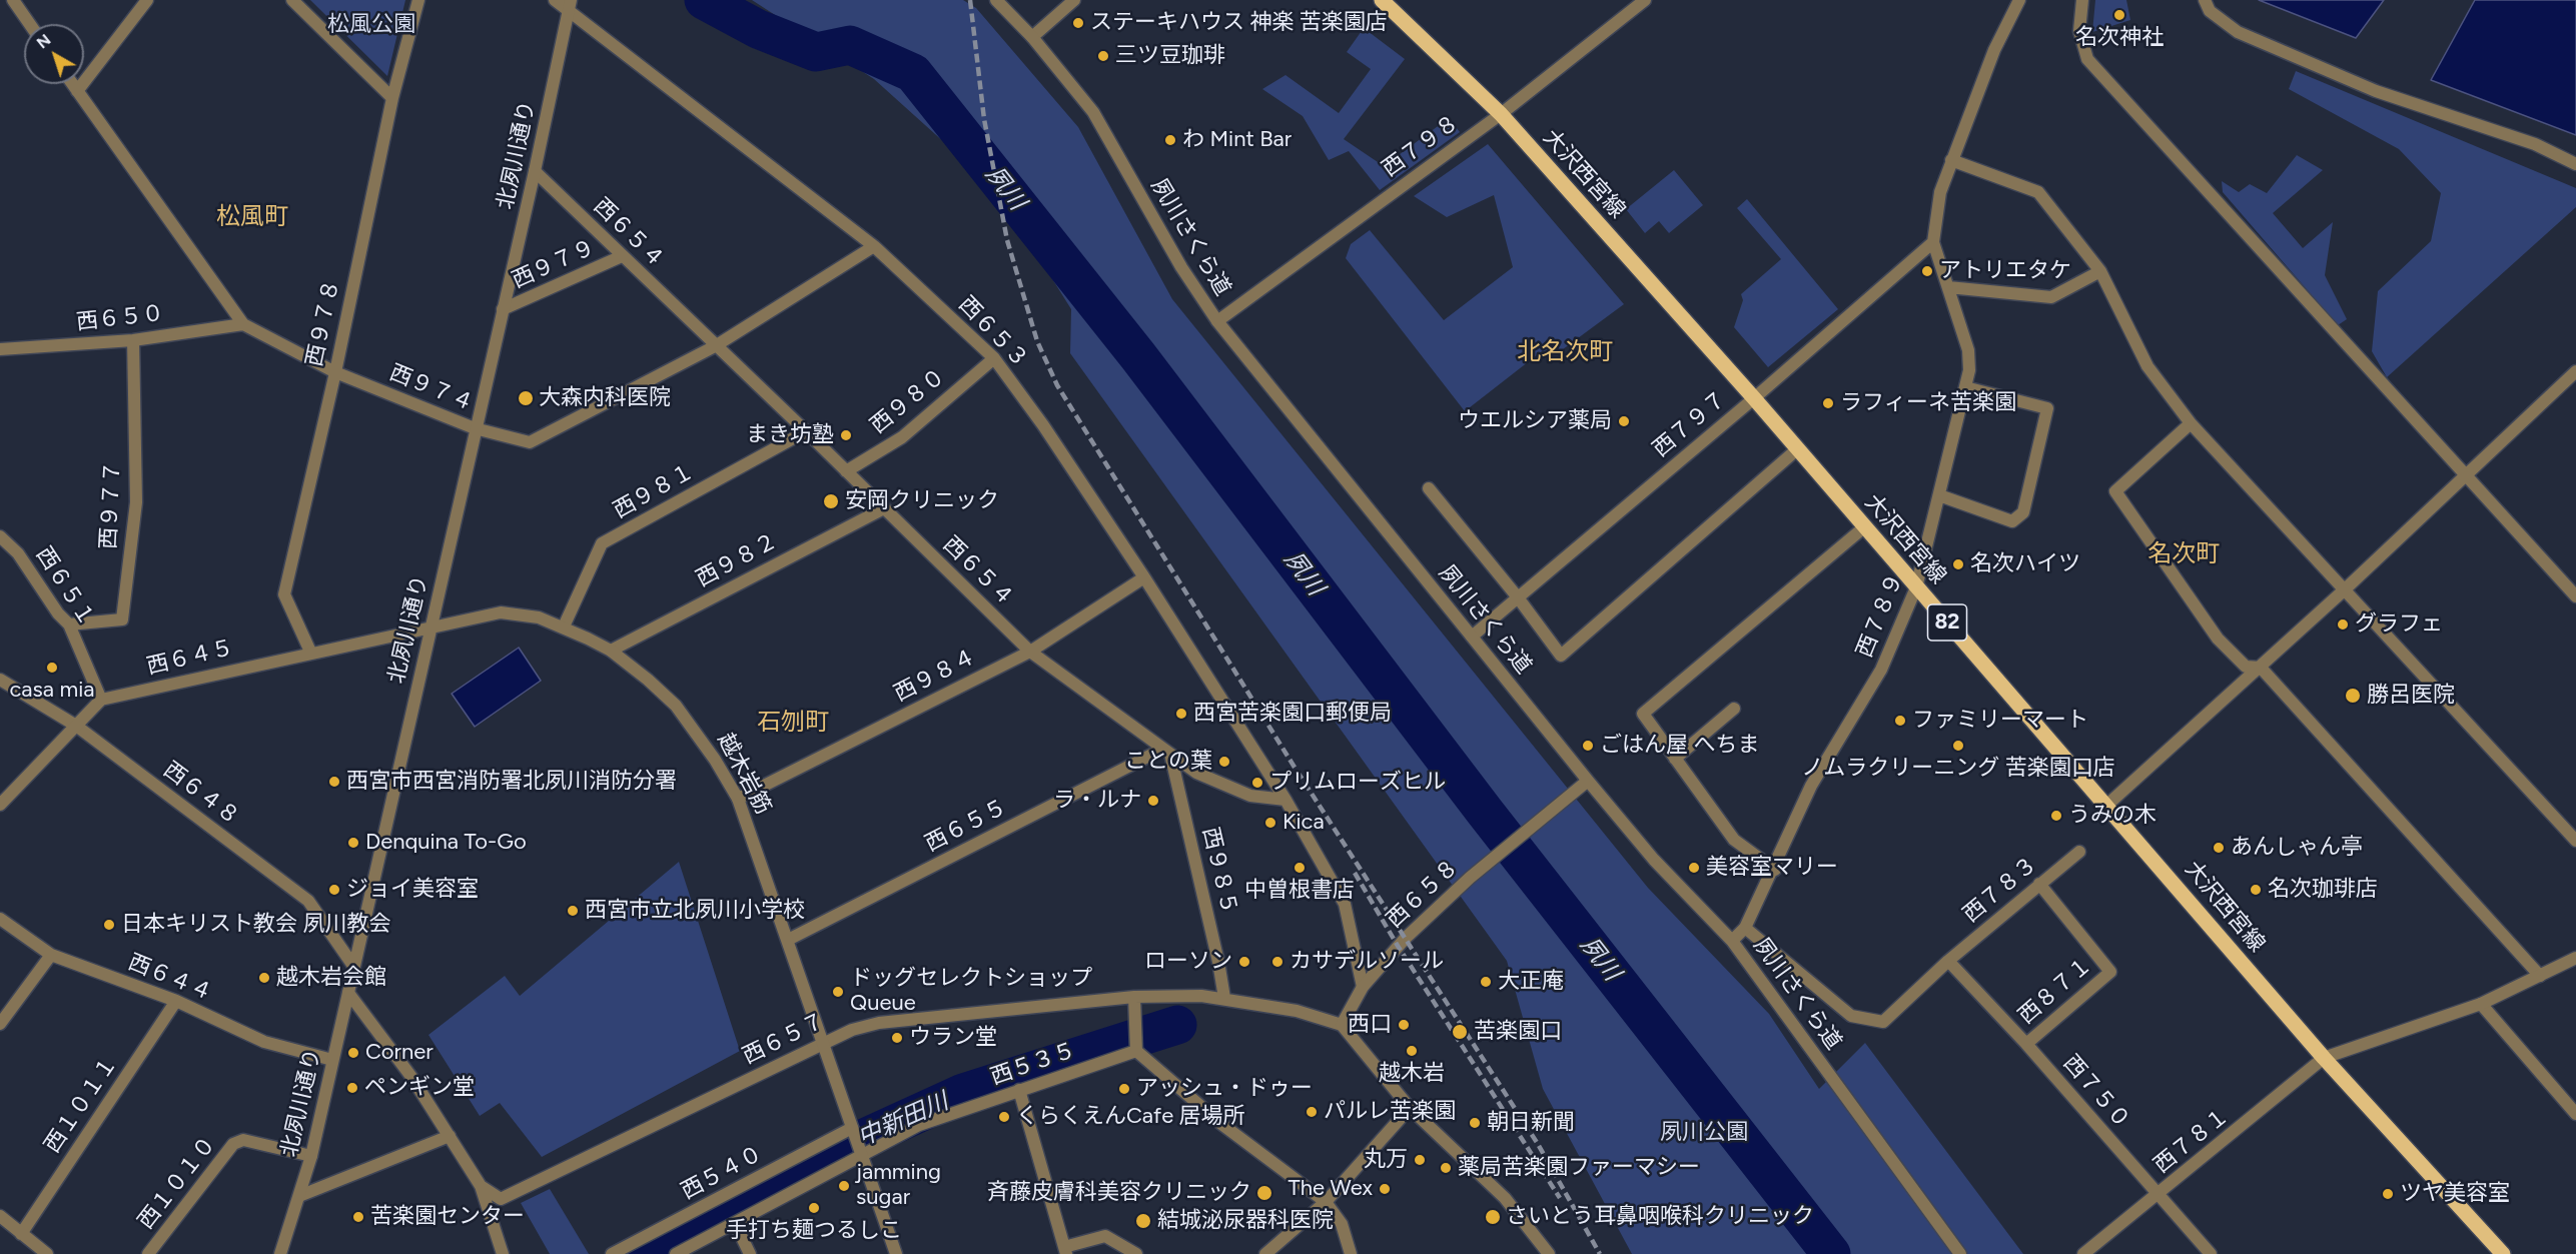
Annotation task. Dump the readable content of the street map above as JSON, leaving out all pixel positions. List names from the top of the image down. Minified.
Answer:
{"streets":{"main road":["大沢西宮線","82"],"street":["西７９８","北夙川通り","西６５４","夙川さくら道","西９７９","西６５０","西９７８","西６５３","西９７４","西９８０","西７９７","西９８１","西９７７","西９８２","西６５１","西７８９","西６４５","西９８４","越木岩筋","西６４８","西６５５","西９８５","西７８３","西６５８","西６４４","西８７１","西６５７","西５３５","西７５０","西１０１１","西７８１","西５４０","西１０１０"]},"crossings":[["西７９８","大沢西宮線"],["西７９８","夙川さくら道"],["北夙川通り","西６５４"],["北夙川通り","西９７９"],["北夙川通り","西６５３"],["北夙川通り","西９７４"],["北夙川通り","西６４５"],["北夙川通り","越木岩筋"],["北夙川通り","西６４８"],["北夙川通り","西６４４"],["北夙川通り","西１０１０"],["大沢西宮線","西７９７"],["大沢西宮線","西７８９"],["大沢西宮線","西７８１"],["西６５４","西９７９"],["西６５４","西６５３"],["西６５４","西９７４"],["西６５４","西９８０"],["西６５４","西９８１"],["西６５４","西９８２"],["西６５４","西９８４"],["西６５４","西６５５"],["西６５４","西９８５"],["夙川さくら道","西７９７"],["夙川さくら道","西７８９"],["夙川さくら道","西６５８"],["西６５０","西９７４"],["西６５０","西９７７"],["西９７８","西９７４"],["西９７８","西６４５"],["西６５３","西９７４"],["西６５３","西９８０"],["西６５３","西９８４"],["西７９７","西７８９"],["西９８１","越木岩筋"],["西９７７","西６５１"],["西９８２","越木岩筋"],["西６５１","西６４５"],["西７８９","西７８３"],["西６４５","越木岩筋"],["西９８４","越木岩筋"],["越木岩筋","西６５５"],["越木岩筋","西６５７"],["越木岩筋","西５３５"],["越木岩筋","西５４０"],["西６５５","西９８５"],["西７８３","西８７１"],["西７８３","西７５０"],["西６４４","西１０１１"],["西８７１","西７５０"],["西７５０","西７８１"]],"districts":["松風町","北名次町","名次町","石刎町"],"water":["夙川","中新田川"],"parks":["松風公園","夙川公園"],"places":["名次神社","ステーキハウス 神楽 苦楽園店","三ツ豆珈琲","わ Mint Bar","アトリエタケ","大森内科医院","ラフィーネ苦楽園","ウエルシア薬局","まき坊塾","安岡クリニック","名次ハイツ","グラフェ","casa mia","勝呂医院","西宮苦楽園口郵便局","ファミリーマート","ごはん屋 へちま","ノムラクリーニング 苦楽園口店","ことの葉","西宮市西宮消防署北夙川消防分署","プリムローズヒル","ラ・ルナ","うみの木","Kica","Denquina To-Go","あんしゃん亭","中曽根書店","美容室マリー","ジョイ美容室","名次珈琲店","西宮市立北夙川小学校","日本キリスト教会 夙川教会","ローソン","カサデルソール","越木岩会館","大正庵","ドッグセレクトショップ Queue","西口","苦楽園口","ウラン堂","越木岩","Corner","ペンギン堂","アッシュ・ドゥー","パルレ苦楽園","くらくえんCafe 居場所","朝日新聞","丸万","薬局苦楽園ファーマシー","jamming sugar","The Wex","斉藤皮膚科美容クリニック","ツヤ美容室","手打ち麺つるしこ","苦楽園センター","さいとう耳鼻咽喉科クリニック","結城泌尿器科医院"],"north":"top left"}
